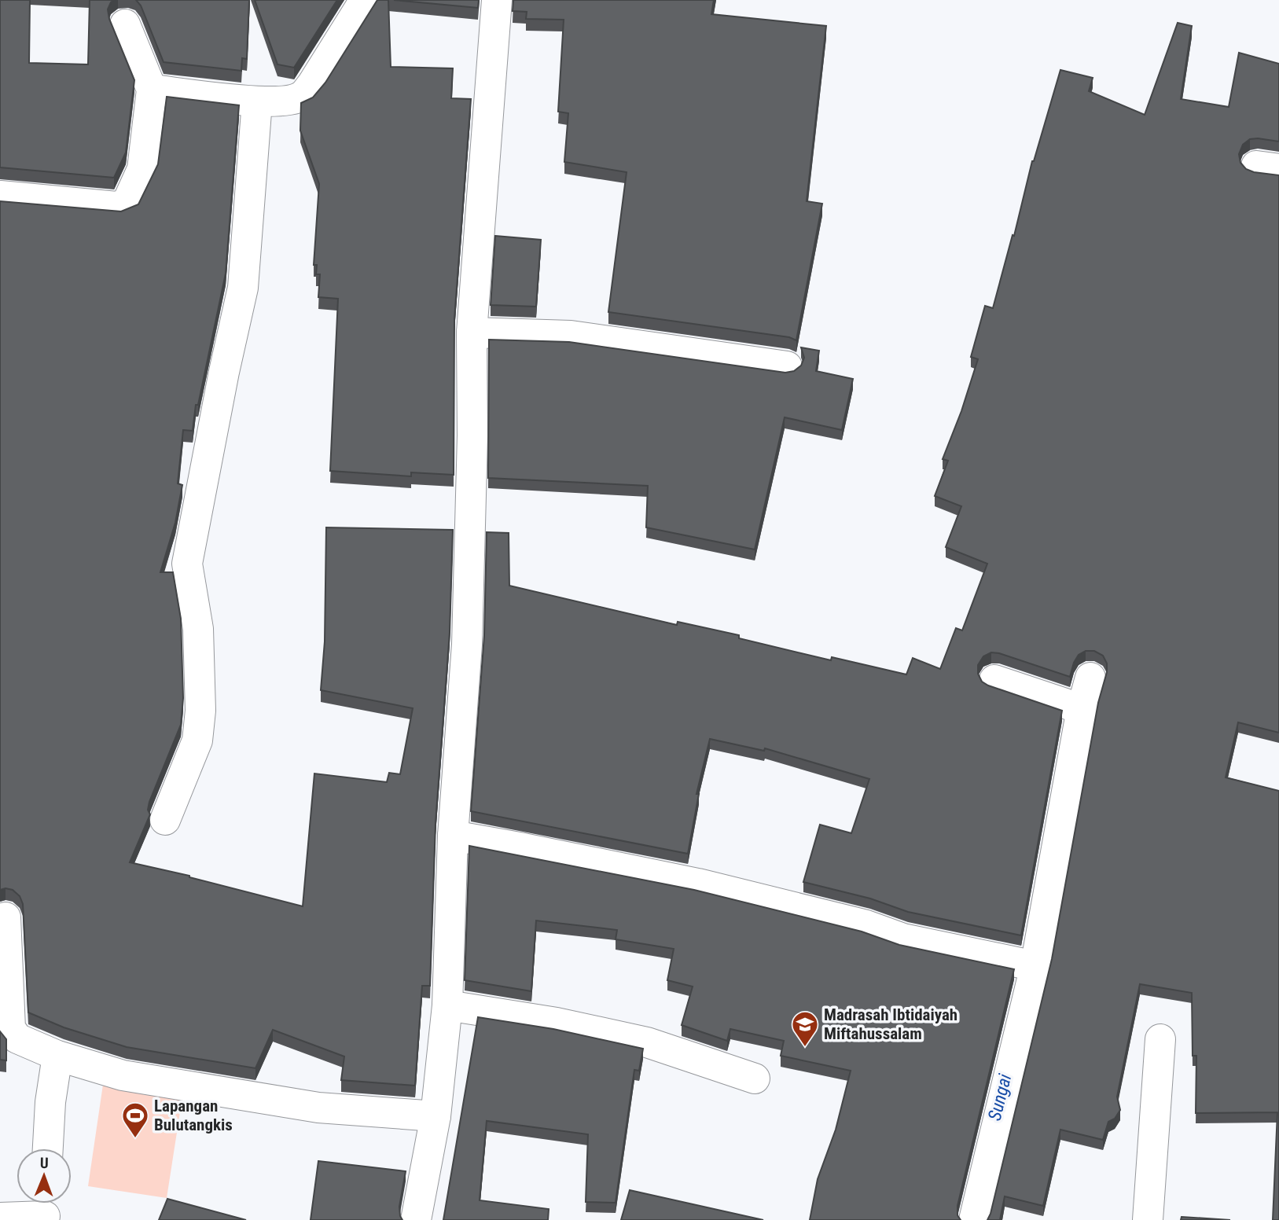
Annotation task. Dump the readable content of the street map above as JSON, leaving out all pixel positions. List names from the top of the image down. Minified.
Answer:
{"water":["Sungai"],"places":{"school or university":["Madrasah Ibtidaiyah Miftahussalam"],"sports":["Lapangan Bulutangkis"]},"north":"top"}
